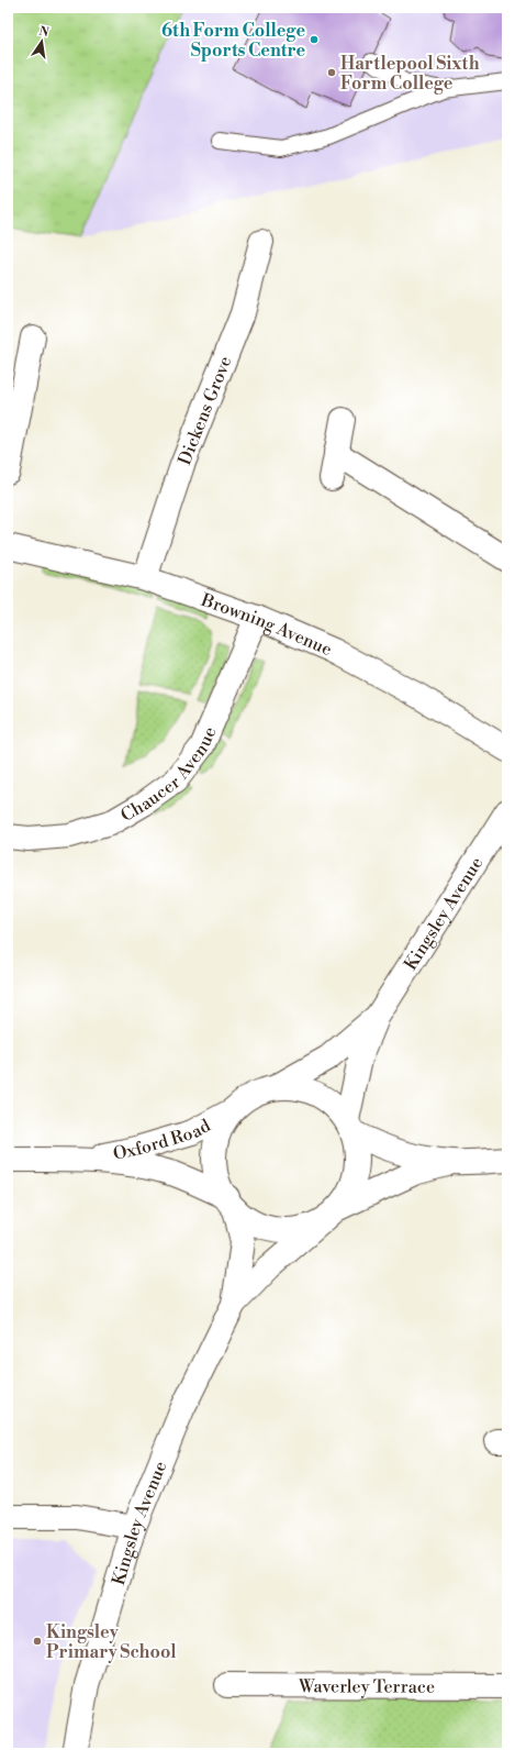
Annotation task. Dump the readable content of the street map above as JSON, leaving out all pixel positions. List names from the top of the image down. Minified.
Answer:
{"streets":{"street":["Dickens Grove","Browning Avenue","Chaucer Avenue","Kingsley Avenue","Oxford Road","Waverley Terrace"]},"crossings":[["Dickens Grove","Browning Avenue"],["Browning Avenue","Chaucer Avenue"],["Kingsley Avenue","Oxford Road"]],"places":["6th Form College Sports Centre","Hartlepool Sixth Form College","Kingsley Primary School"],"north":"top"}
